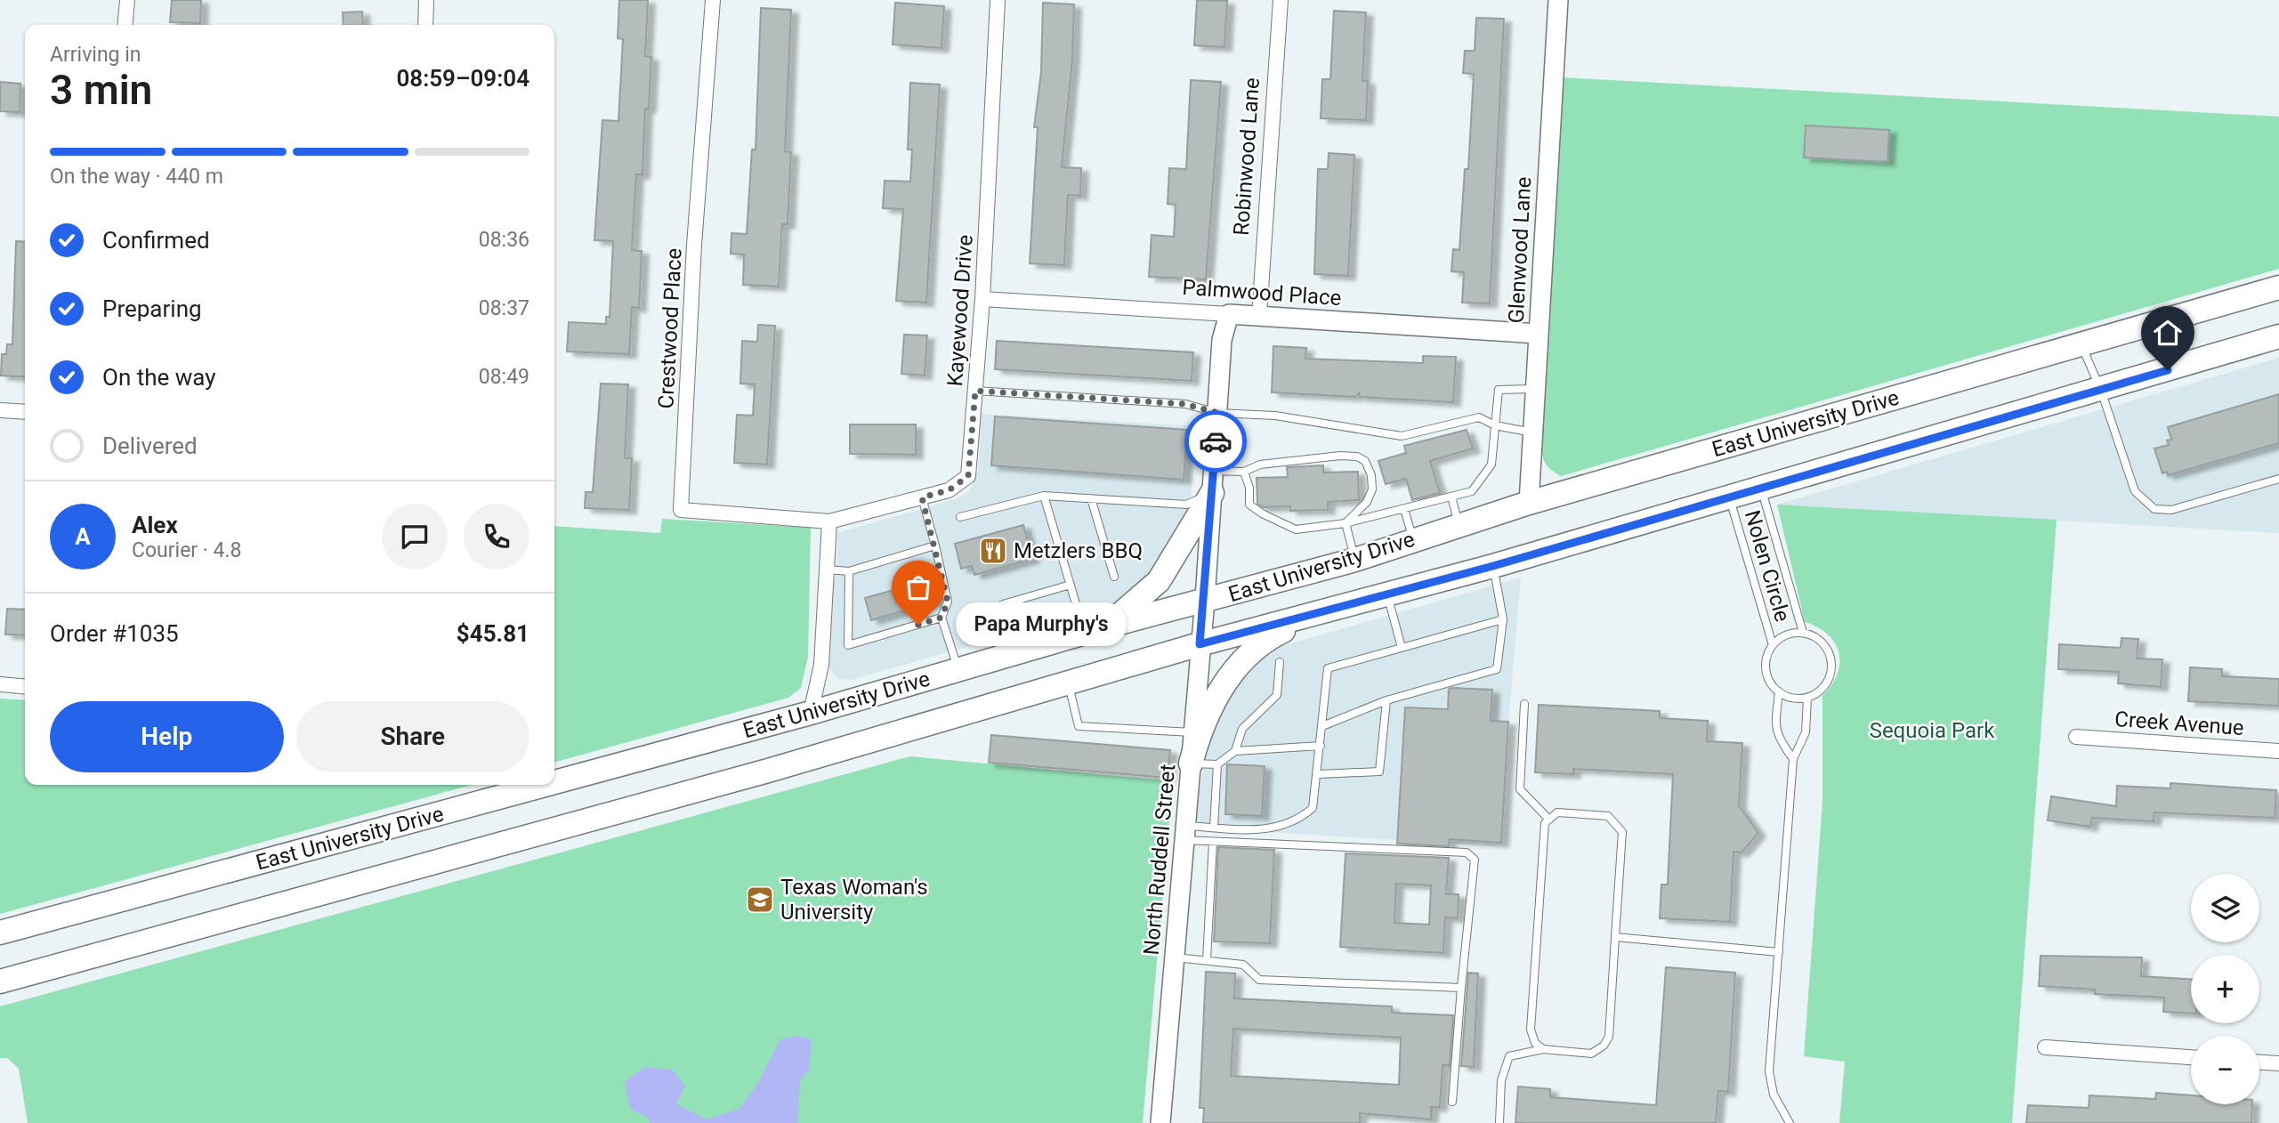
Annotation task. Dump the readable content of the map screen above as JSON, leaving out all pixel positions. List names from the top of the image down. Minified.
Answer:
{"streets":{"main road":["East University Drive"],"street":["Robinwood Lane","Glenwood Lane","Palmwood Place","Kayewood Drive","Crestwood Place","Creek Avenue","North Ruddell Street"],"lane":["Nolen Circle"]},"crossings":[["Robinwood Lane","Palmwood Place"],["Glenwood Lane","Palmwood Place"],["Glenwood Lane","East University Drive"],["Palmwood Place","Kayewood Drive"],["Kayewood Drive","Crestwood Place"],["East University Drive","Nolen Circle"],["East University Drive","North Ruddell Street"]],"parks":["Sequoia Park"],"places":{"restaurant":["Metzlers BBQ"],"other":["Papa Murphy's"],"school or university":["Texas Woman's University"]},"page":{"heading":["3 min","Arriving in","08:59–09:04"],"panel":["Alex","Courier · 4.8","Order #1035","$45.81"],"bar":"On the way · 440 m","list":[["Confirmed","08:36"],["Preparing","08:37"],["On the way","08:49"],"Delivered"],"round":"A","bubble":"Papa Murphy's","buttons":["Help","Share"],"map_buttons":["+","−"]}}
